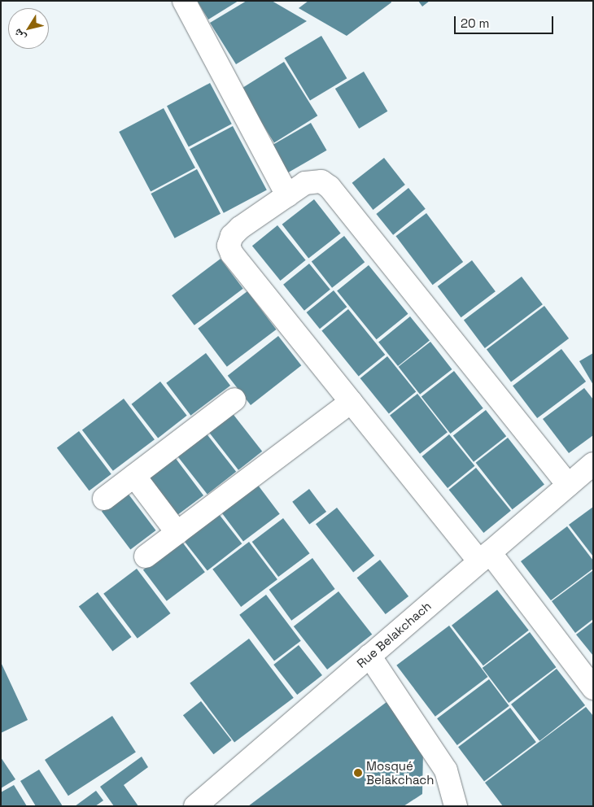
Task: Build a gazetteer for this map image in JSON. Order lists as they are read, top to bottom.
{
  "streets": {
    "street": ["Rue Belakchach"]
  },
  "places": ["Mosqué Belakchach"],
  "scale_bar": "20 m",
  "north": "bottom left"
}
